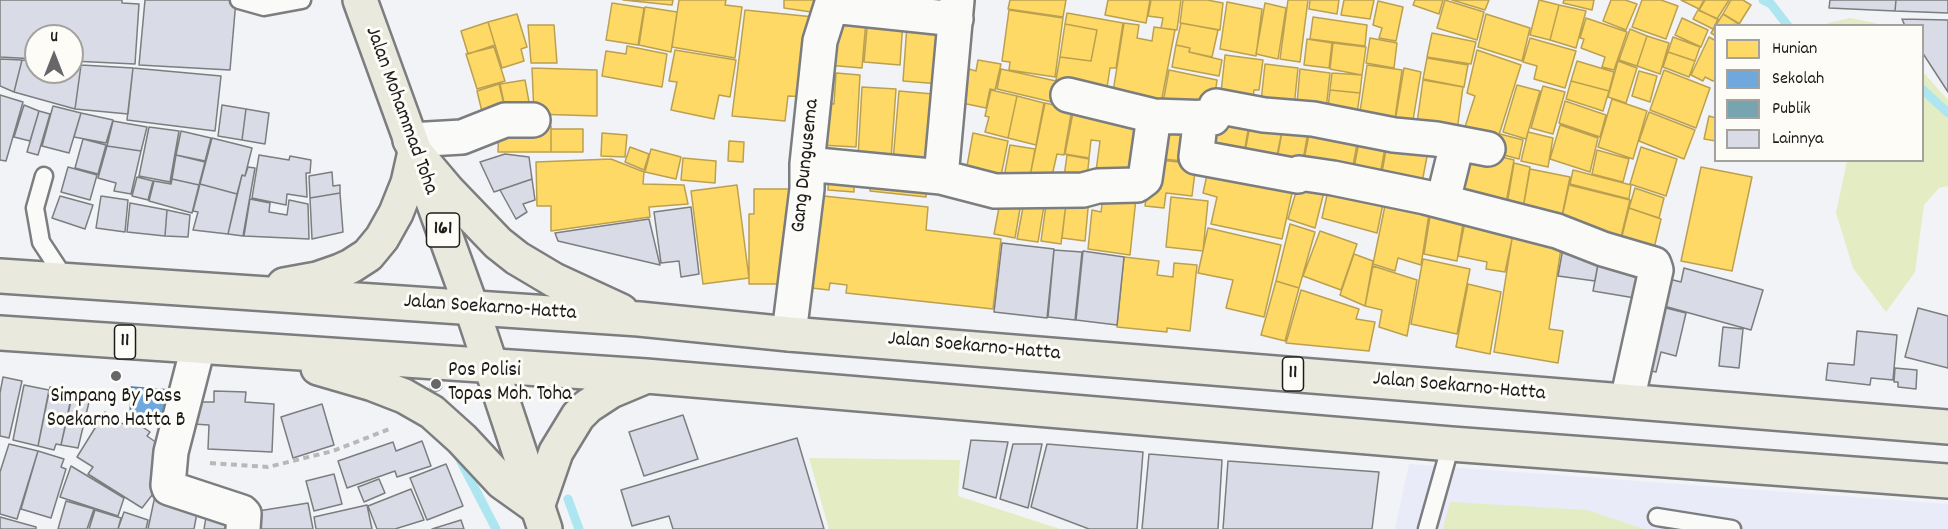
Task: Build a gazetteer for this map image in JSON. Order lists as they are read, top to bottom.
{
  "streets": {
    "main road": [
      "Jalan Mohammad Toha",
      "161",
      "Jalan Soekarno-Hatta",
      "11"
    ],
    "street": ["Gang Dungusema"]
  },
  "crossings": [
    ["Jalan Mohammad Toha", "Jalan Soekarno-Hatta"],
    ["Jalan Mohammad Toha", "11"],
    ["Gang Dungusema", "Jalan Soekarno-Hatta"]
  ],
  "places": ["Simpang By Pass Soekarno Hatta B", "Pos Polisi Topas Moh. Toha"],
  "legend": [
    "Hunian",
    "Sekolah",
    "Publik",
    "Lainnya"
  ],
  "north": "top"
}
